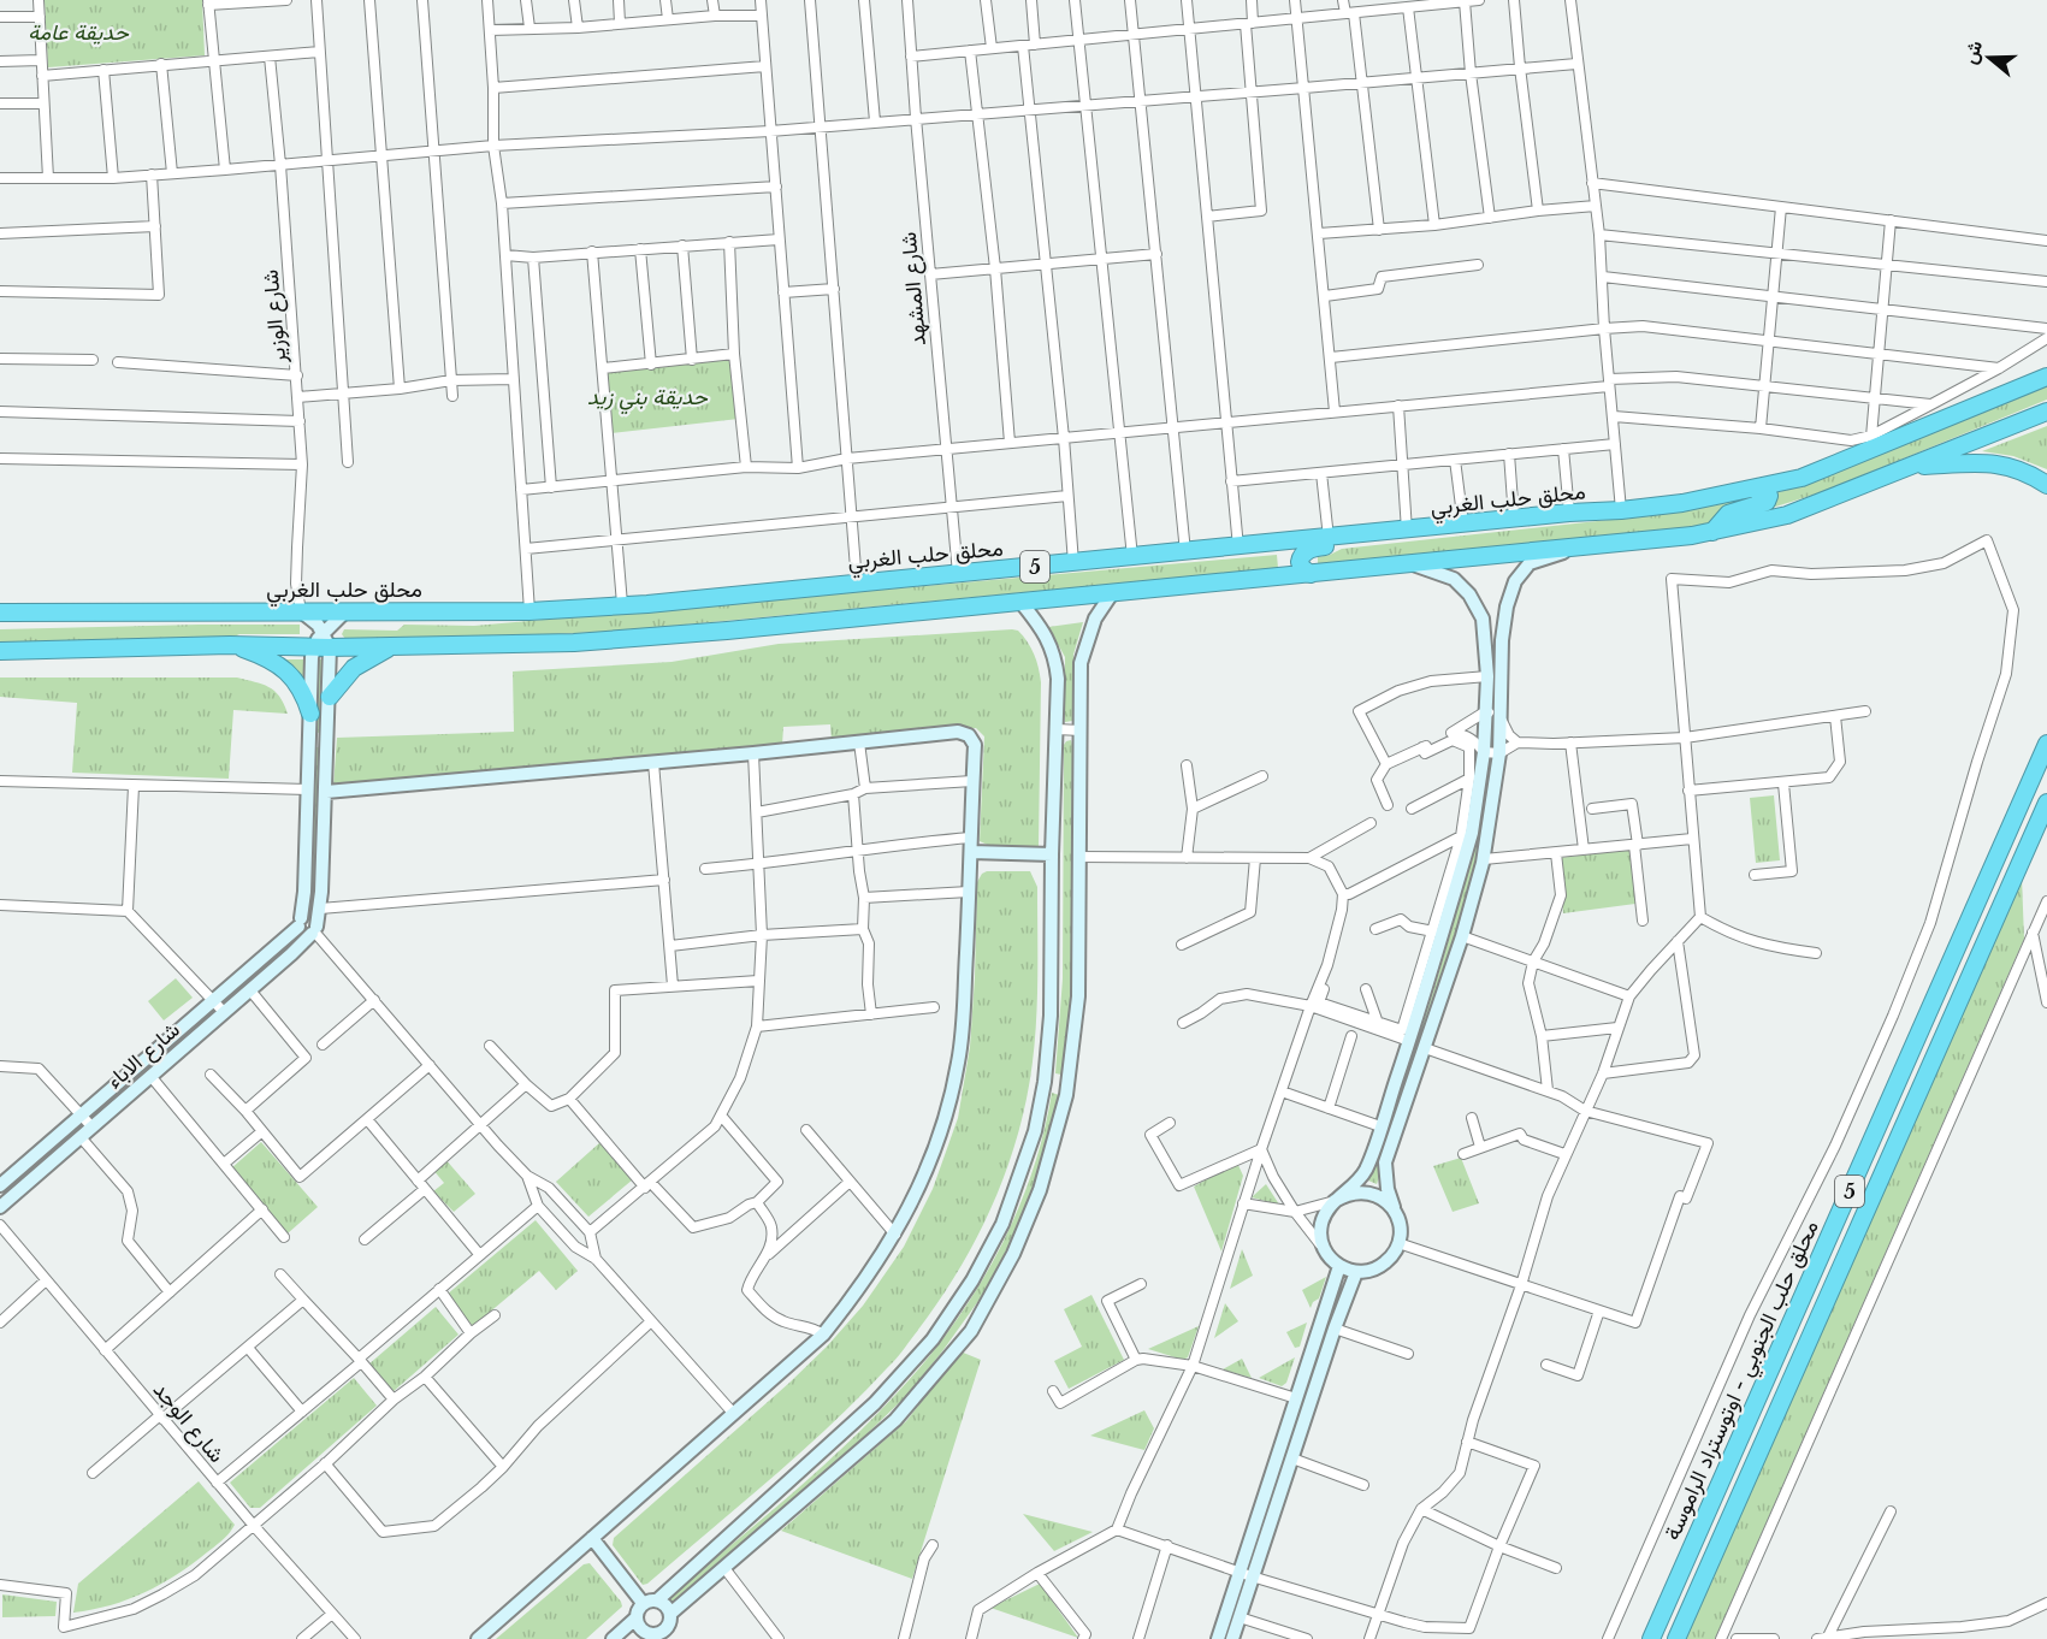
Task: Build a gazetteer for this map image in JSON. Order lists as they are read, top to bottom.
{
  "streets": {
    "highway": ["محلق حلب الغربي", "5", "محلق حلب الجنوبي - اوتوستراد الراموسة"],
    "main road": ["شارع الاباء"],
    "street": ["شارع المشهد", "شارع الوزير", "شارع الوجد"]
  },
  "crossings": [
    ["شارع المشهد", "محلق حلب الغربي"],
    ["شارع الوزير", "محلق حلب الغربي"]
  ],
  "parks": ["حديقة عامة", "حديقة بني زيد"],
  "north": "left"
}
